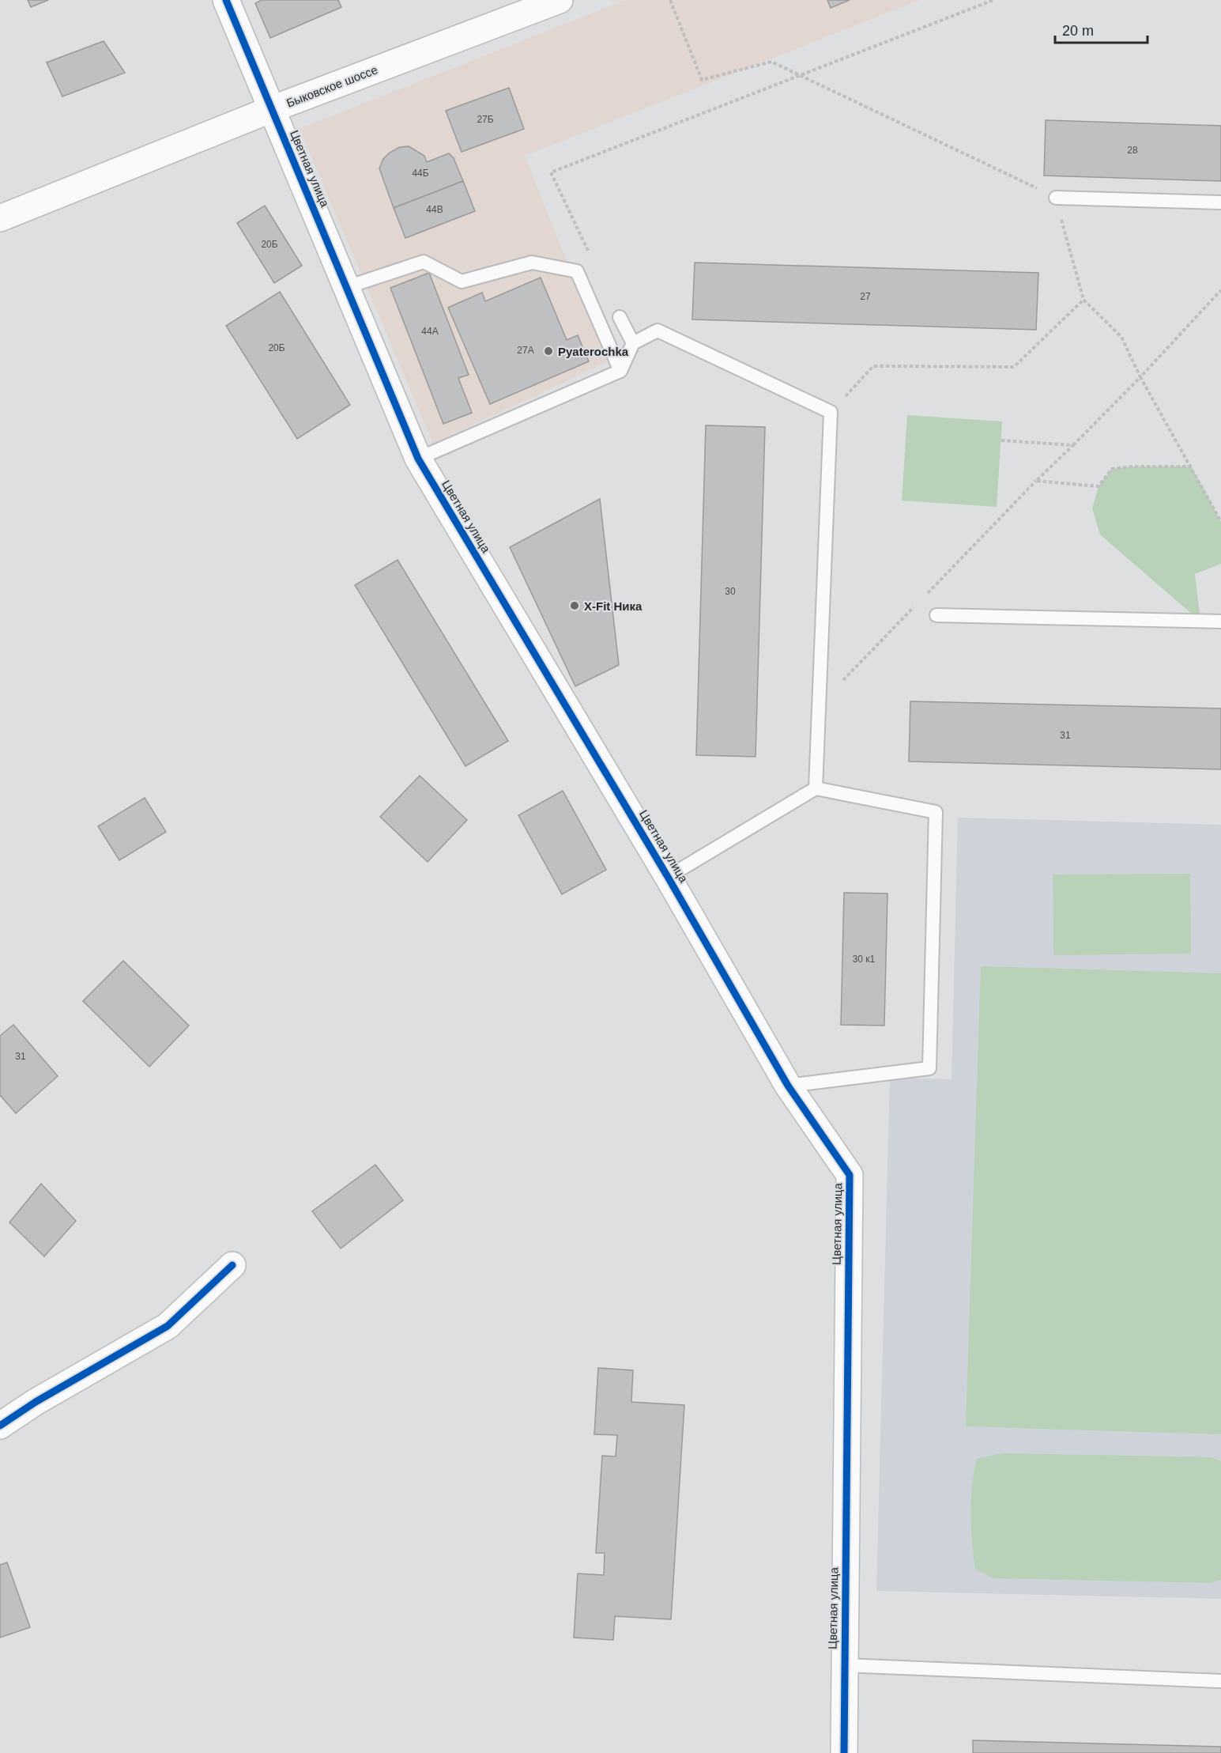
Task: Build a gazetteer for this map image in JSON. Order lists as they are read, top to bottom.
{
  "streets": {
    "street": ["Быковское шоссе", "Цветная улица"]
  },
  "crossings": [
    ["Быковское шоссе", "Цветная улица"]
  ],
  "places": ["Pyaterochka", "X-Fit Ника"],
  "house_numbers": [
    "27Б",
    "28",
    "44Б",
    "44В",
    "20Б",
    "27",
    "44А",
    "20Б",
    "27А",
    "30",
    "31",
    "30 к1",
    "31"
  ],
  "scale_bar": "20 m"
}
